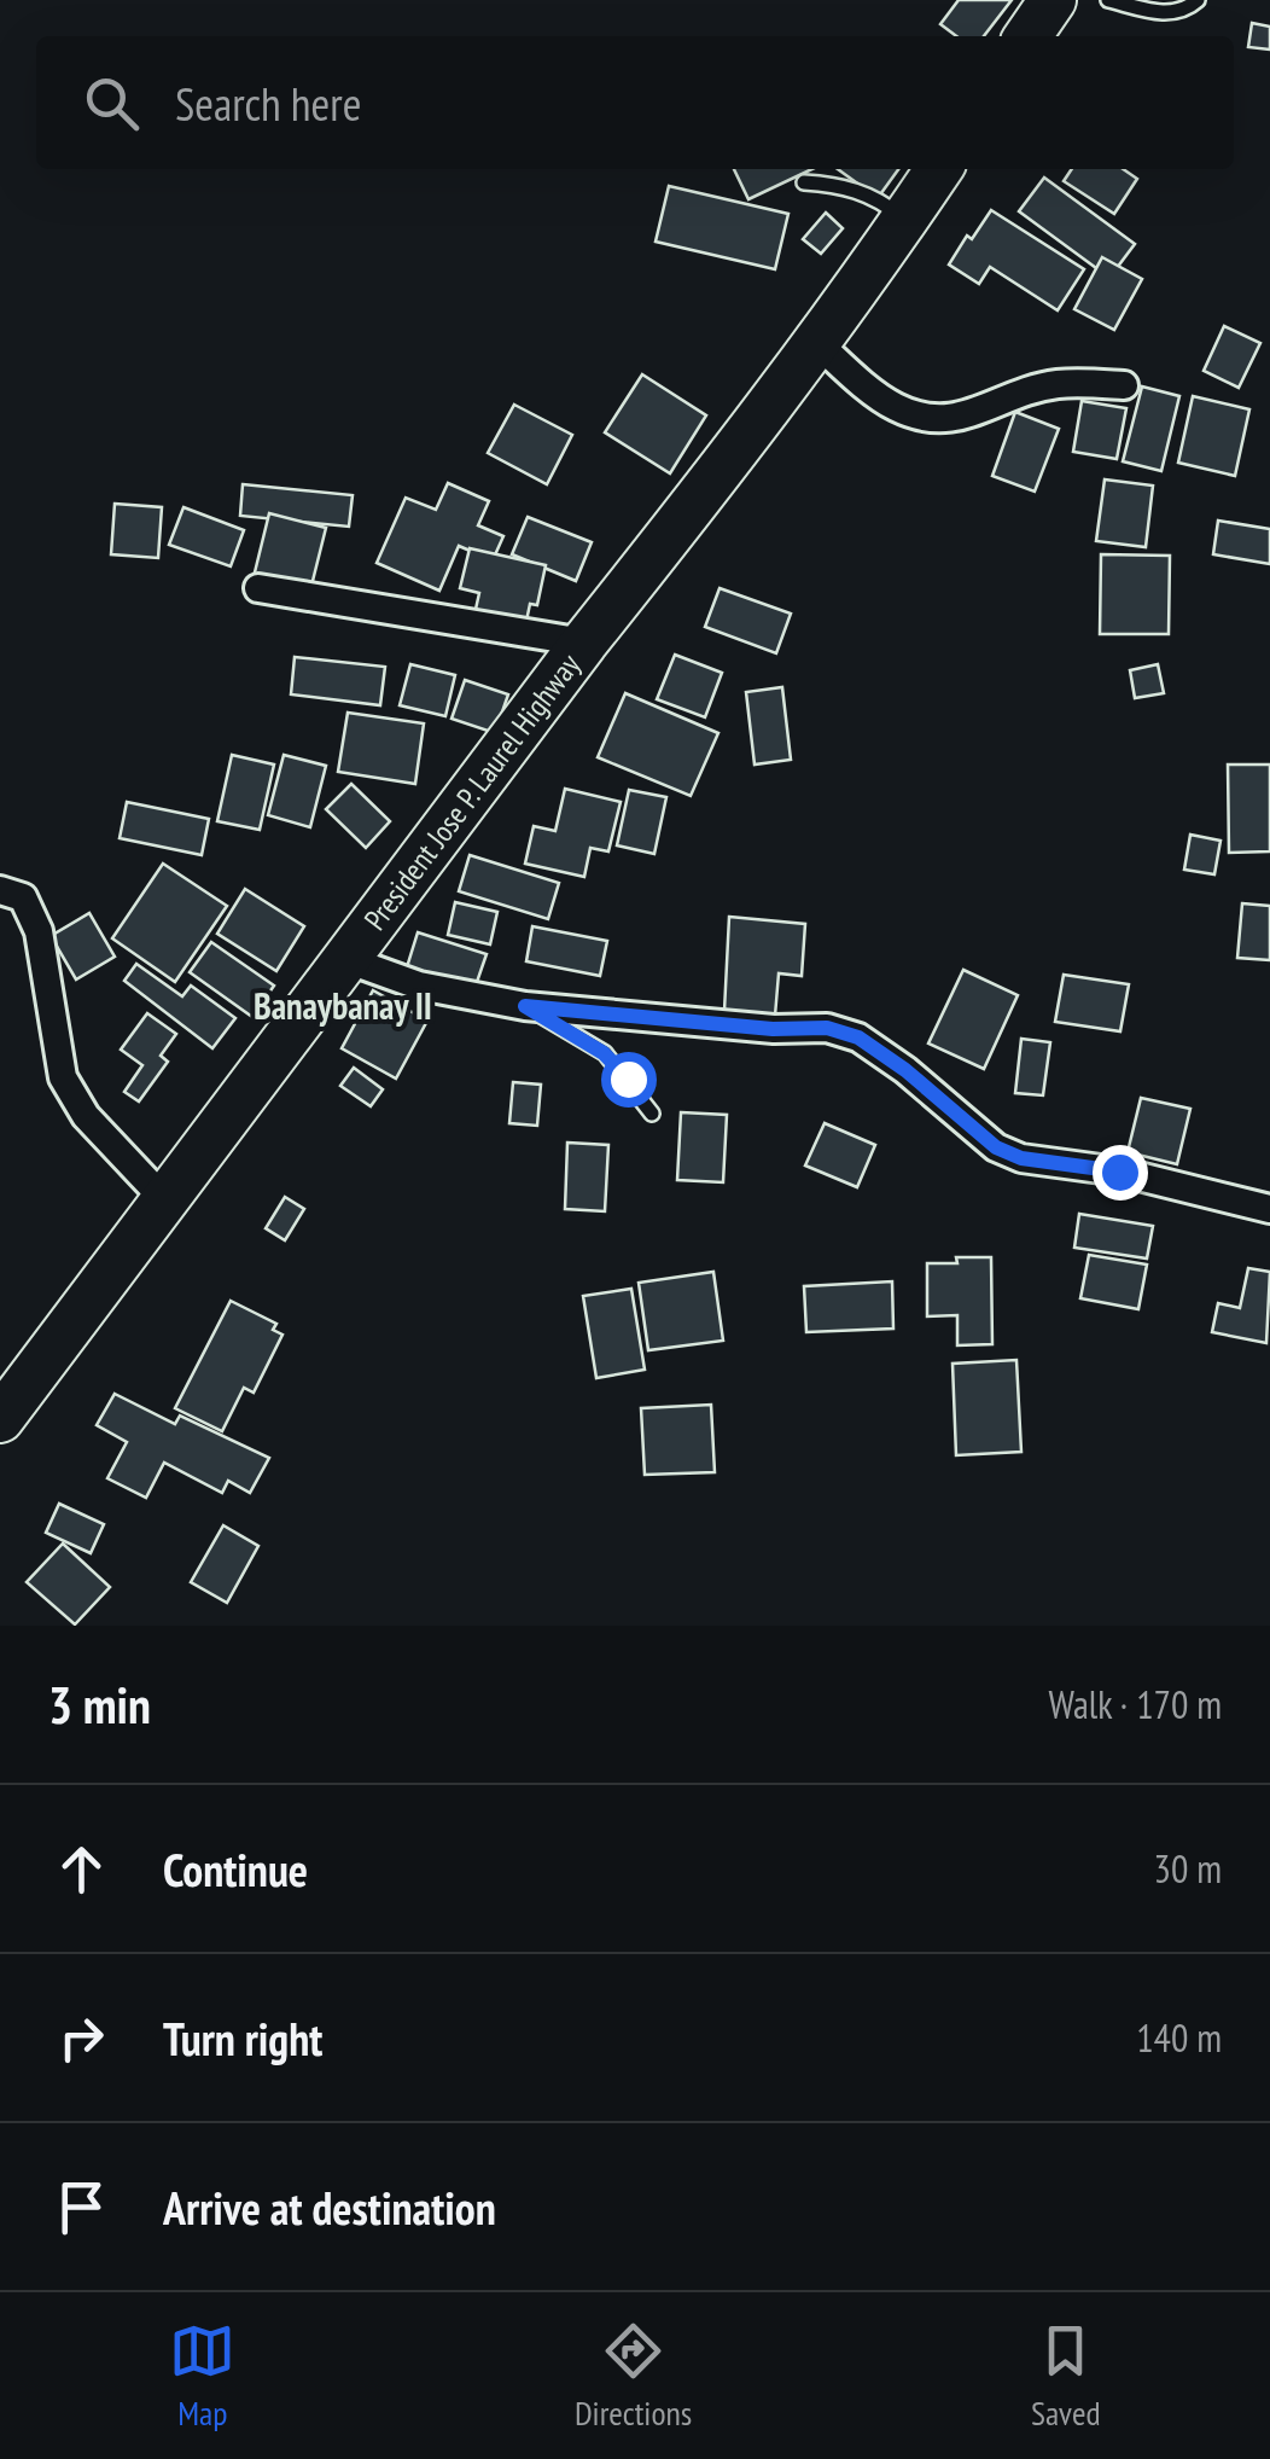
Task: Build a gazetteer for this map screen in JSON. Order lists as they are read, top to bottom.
{
  "streets": {
    "highway": ["President Jose P. Laurel Highway"]
  },
  "districts": ["Banaybanay II"],
  "page": {
    "search": "Search here",
    "heading": ["3 min", "Walk · 170 m"],
    "list": [
      ["Continue", "30 m"],
      ["Turn right", "140 m"],
      "Arrive at destination"
    ],
    "nav": ["Map", "Directions", "Saved"]
  }
}
